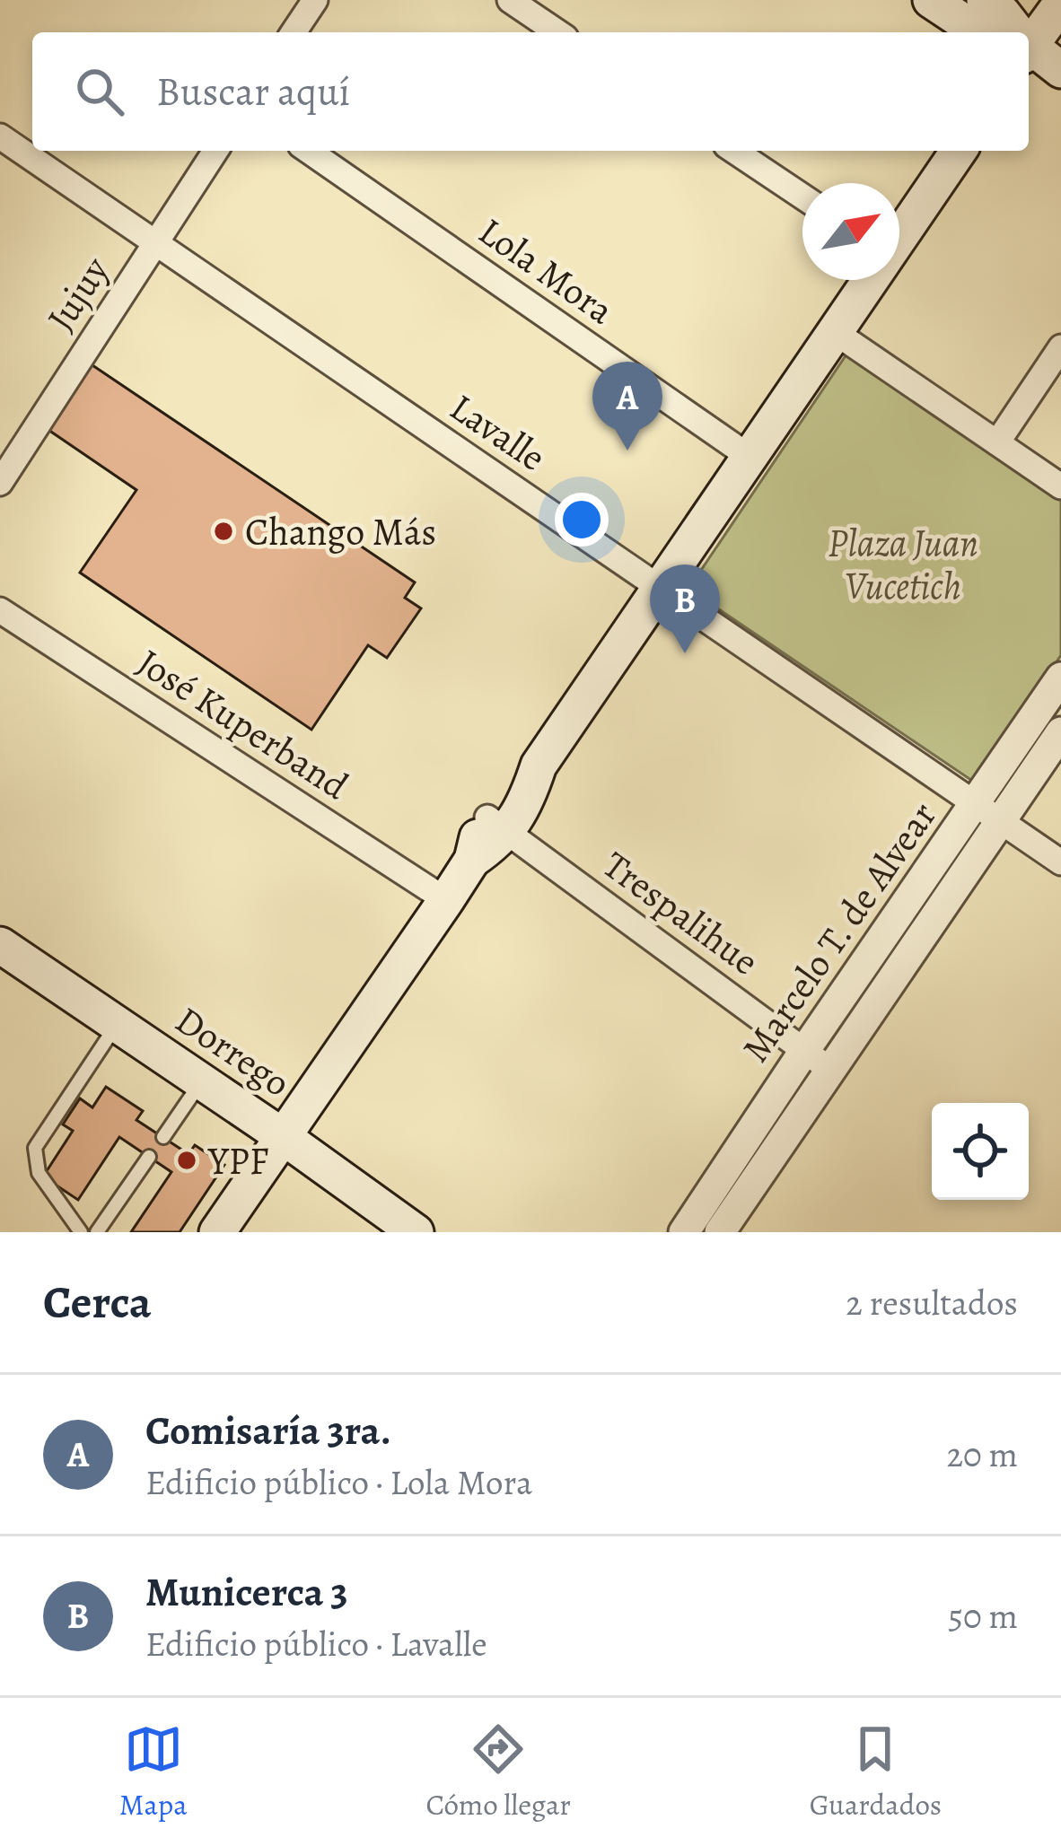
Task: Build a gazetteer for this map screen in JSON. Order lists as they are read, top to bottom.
{
  "streets": {
    "main road": ["Dorrego"],
    "street": [
      "Lola Mora",
      "Jujuy",
      "Lavalle",
      "José Kuperband",
      "Trespalihue",
      "Marcelo T. de Alvear"
    ]
  },
  "crossings": [
    ["Jujuy", "Lavalle"],
    ["Lavalle", "Marcelo T. de Alvear"],
    ["Trespalihue", "Marcelo T. de Alvear"]
  ],
  "parks": ["Plaza Juan Vucetich"],
  "places": ["Chango Más", "YPF"],
  "north": "top right",
  "page": {
    "search": "Buscar aquí",
    "pins": ["A", "B"],
    "heading": ["Cerca", "2 resultados"],
    "list": [
      {
        "mark": "A",
        "name": "Comisaría 3ra.",
        "note": "Edificio público · Lola Mora",
        "value": "20 m"
      },
      {
        "mark": "B",
        "name": "Municerca 3",
        "note": "Edificio público · Lavalle",
        "value": "50 m"
      }
    ],
    "nav": ["Mapa", "Cómo llegar", "Guardados"]
  }
}
